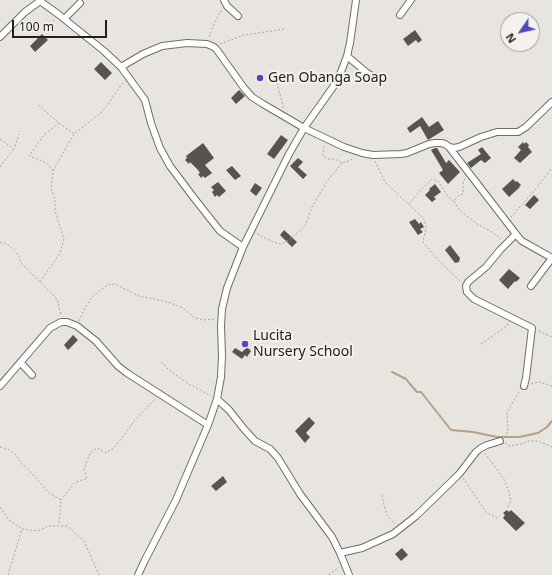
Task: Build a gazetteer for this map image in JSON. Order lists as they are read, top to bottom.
{
  "places": ["Gen Obanga Soap", "Lucita Nursery School"],
  "scale_bar": "100 m",
  "north": "bottom left"
}
